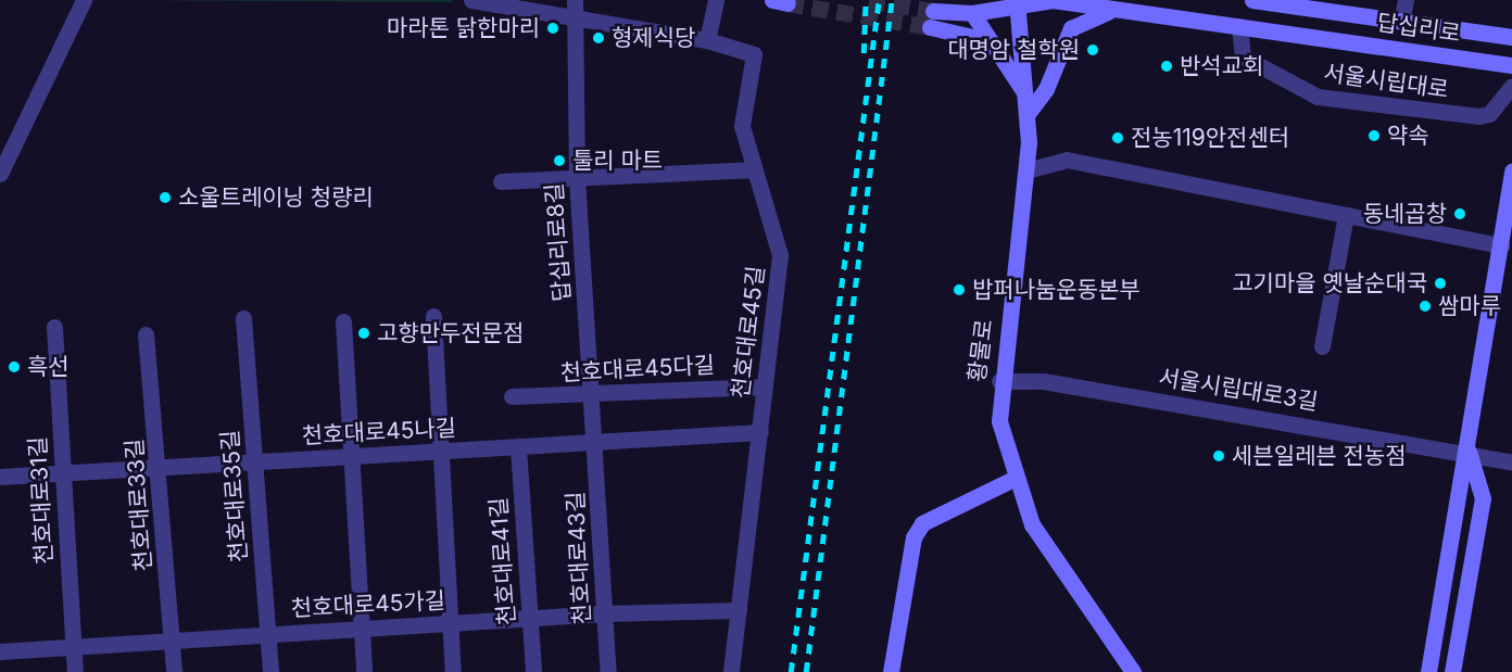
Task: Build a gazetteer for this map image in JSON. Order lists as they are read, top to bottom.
{
  "streets": {
    "main road": ["답십리로", "황물로"],
    "street": [
      "서울시립대로",
      "답십리로8길",
      "천호대로45길",
      "천호대로45다길",
      "서울시립대로3길",
      "천호대로45나길",
      "천호대로35길",
      "천호대로31길",
      "천호대로33길",
      "천호대로43길",
      "천호대로41길",
      "천호대로45가길"
    ]
  },
  "crossings": [
    ["답십리로", "서울시립대로"],
    ["답십리로", "황물로"],
    ["답십리로8길", "천호대로45다길"],
    ["답십리로8길", "천호대로45나길"],
    ["답십리로8길", "천호대로43길"],
    ["천호대로45길", "천호대로45다길"],
    ["천호대로45길", "천호대로45나길"],
    ["천호대로45길", "천호대로45가길"],
    ["황물로", "서울시립대로3길"],
    ["천호대로45나길", "천호대로35길"],
    ["천호대로45나길", "천호대로31길"],
    ["천호대로45나길", "천호대로33길"],
    ["천호대로45나길", "천호대로43길"],
    ["천호대로45나길", "천호대로41길"],
    ["천호대로35길", "천호대로45가길"],
    ["천호대로31길", "천호대로45가길"],
    ["천호대로33길", "천호대로45가길"],
    ["천호대로43길", "천호대로45가길"],
    ["천호대로41길", "천호대로45가길"]
  ],
  "places": [
    "마라톤 닭한마리",
    "형제식당",
    "대명암 철학원",
    "반석교회",
    "약속",
    "전농119안전센터",
    "툴리 마트",
    "소울트레이닝 청량리",
    "동네곱창",
    "고기마을 옛날순대국",
    "밥퍼나눔운동본부",
    "쌈마루",
    "고향만두전문점",
    "흑선",
    "세븐일레븐 전농점"
  ]
}
